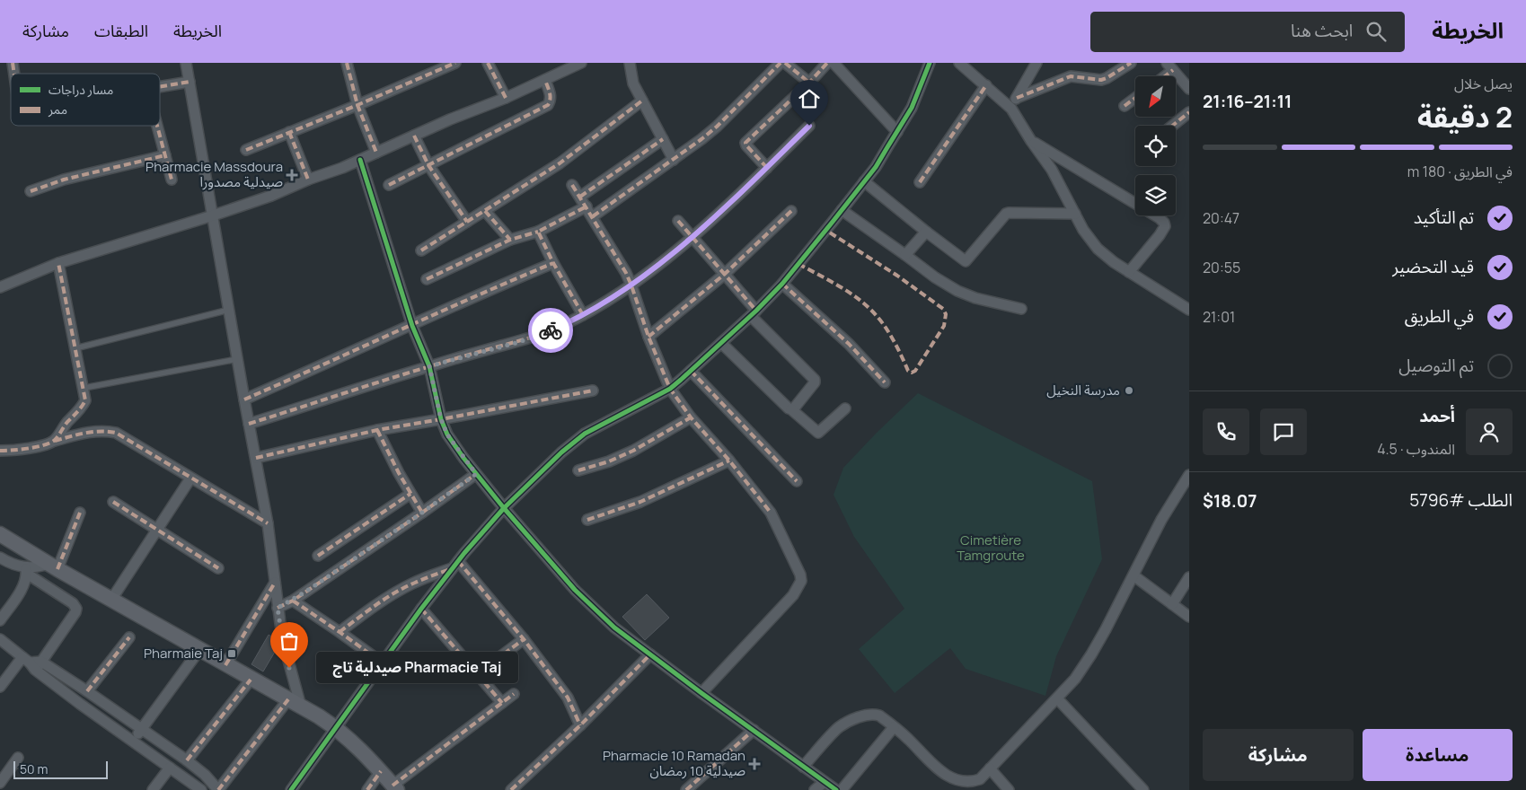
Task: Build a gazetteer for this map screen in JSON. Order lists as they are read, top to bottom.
{
  "parks": ["Cimetière Tamgroute"],
  "places": {
    "health": ["Pharmacie Massdoura صيدلية مصدورا", "Pharmacie 10 Ramadan صيدلية 10 رمضان"],
    "other": ["مدرسة النخيل", "Pharmacie Taj صيدلية تاج"],
    "transit": ["Pharmaie Taj"]
  },
  "legend": ["مسار دراجات", "ممر"],
  "scale_bar": "50 m",
  "north": "bottom left",
  "page": {
    "header": "الخريطة",
    "search": "ابحث هنا",
    "nav": ["الخريطة", "الطبقات", "مشاركة"],
    "heading": ["2 دقيقة", "يصل خلال", "21:11–21:16"],
    "panel": [
      "أحمد",
      "المندوب · 4.5",
      "الطلب #5796",
      "$18.07"
    ],
    "bar": "في الطريق · 180 m",
    "list": [
      ["تم التأكيد", "20:47"],
      ["قيد التحضير", "20:55"],
      ["في الطريق", "21:01"],
      "تم التوصيل"
    ],
    "bubble": "Pharmacie Taj صيدلية تاج",
    "buttons": ["مساعدة", "مشاركة"],
    "scale": "50 m"
  }
}
